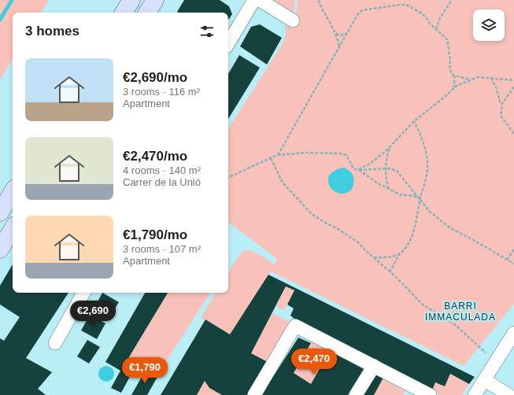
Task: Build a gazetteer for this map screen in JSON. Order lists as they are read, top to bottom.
{
  "districts": ["BARRI IMMACULADA"],
  "page": {
    "heading": "3 homes",
    "list": [
      {
        "name": "€2,690/mo",
        "note": "3 rooms · 116 m² · Apartment"
      },
      {
        "name": "€2,470/mo",
        "note": "4 rooms · 140 m² · Carrer de la Unió"
      },
      {
        "name": "€1,790/mo",
        "note": "3 rooms · 107 m² · Apartment"
      }
    ],
    "price": ["€2,690", "€2,470", "€1,790"]
  }
}
